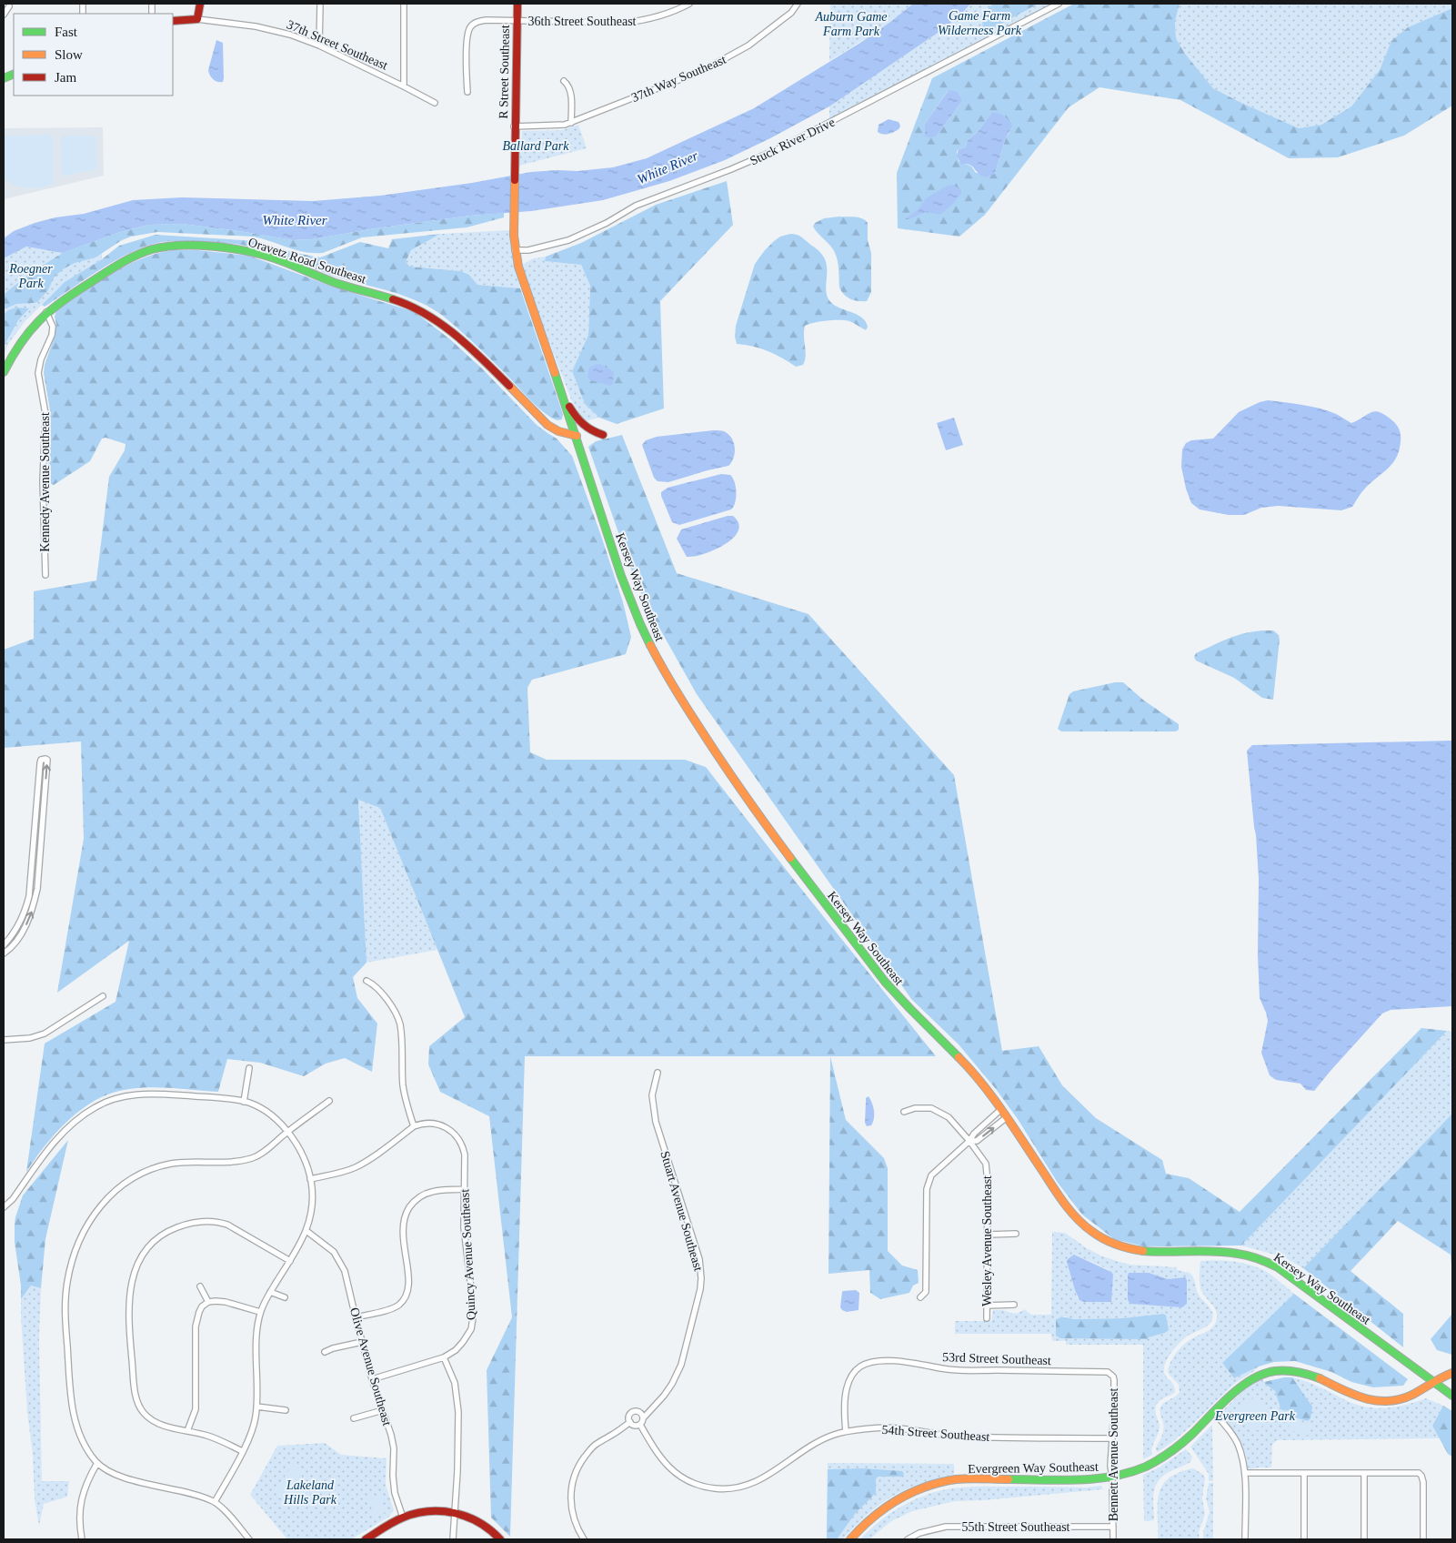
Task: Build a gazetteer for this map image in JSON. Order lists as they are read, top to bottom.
{
  "streets": {
    "street": [
      "36th Street Southeast",
      "37th Street Southeast",
      "R Street Southeast",
      "37th Way Southeast",
      "Stuck River Drive",
      "Oravetz Road Southeast",
      "Kennedy Avenue Southeast",
      "Kersey Way Southeast",
      "Stuart Avenue Southeast",
      "Wesley Avenue Southeast",
      "Quincy Avenue Southeast",
      "53rd Street Southeast",
      "Olive Avenue Southeast",
      "54th Street Southeast",
      "Bennett Avenue Southeast",
      "Evergreen Way Southeast",
      "55th Street Southeast"
    ]
  },
  "crossings": [
    ["36th Street Southeast", "R Street Southeast"],
    ["R Street Southeast", "Stuck River Drive"],
    ["R Street Southeast", "Kersey Way Southeast"],
    ["Stuck River Drive", "Kersey Way Southeast"],
    ["Oravetz Road Southeast", "Kennedy Avenue Southeast"],
    ["Oravetz Road Southeast", "Kersey Way Southeast"],
    ["Kersey Way Southeast", "Evergreen Way Southeast"],
    ["Stuart Avenue Southeast", "54th Street Southeast"],
    ["53rd Street Southeast", "54th Street Southeast"],
    ["53rd Street Southeast", "Bennett Avenue Southeast"],
    ["54th Street Southeast", "Bennett Avenue Southeast"],
    ["Bennett Avenue Southeast", "Evergreen Way Southeast"],
    ["Bennett Avenue Southeast", "55th Street Southeast"]
  ],
  "water": ["White River"],
  "parks": [
    "Game Farm Wilderness Park",
    "Auburn Game Farm Park",
    "Ballard Park",
    "Roegner Park",
    "Evergreen Park",
    "Lakeland Hills Park"
  ],
  "legend": ["Fast", "Slow", "Jam"]
}
